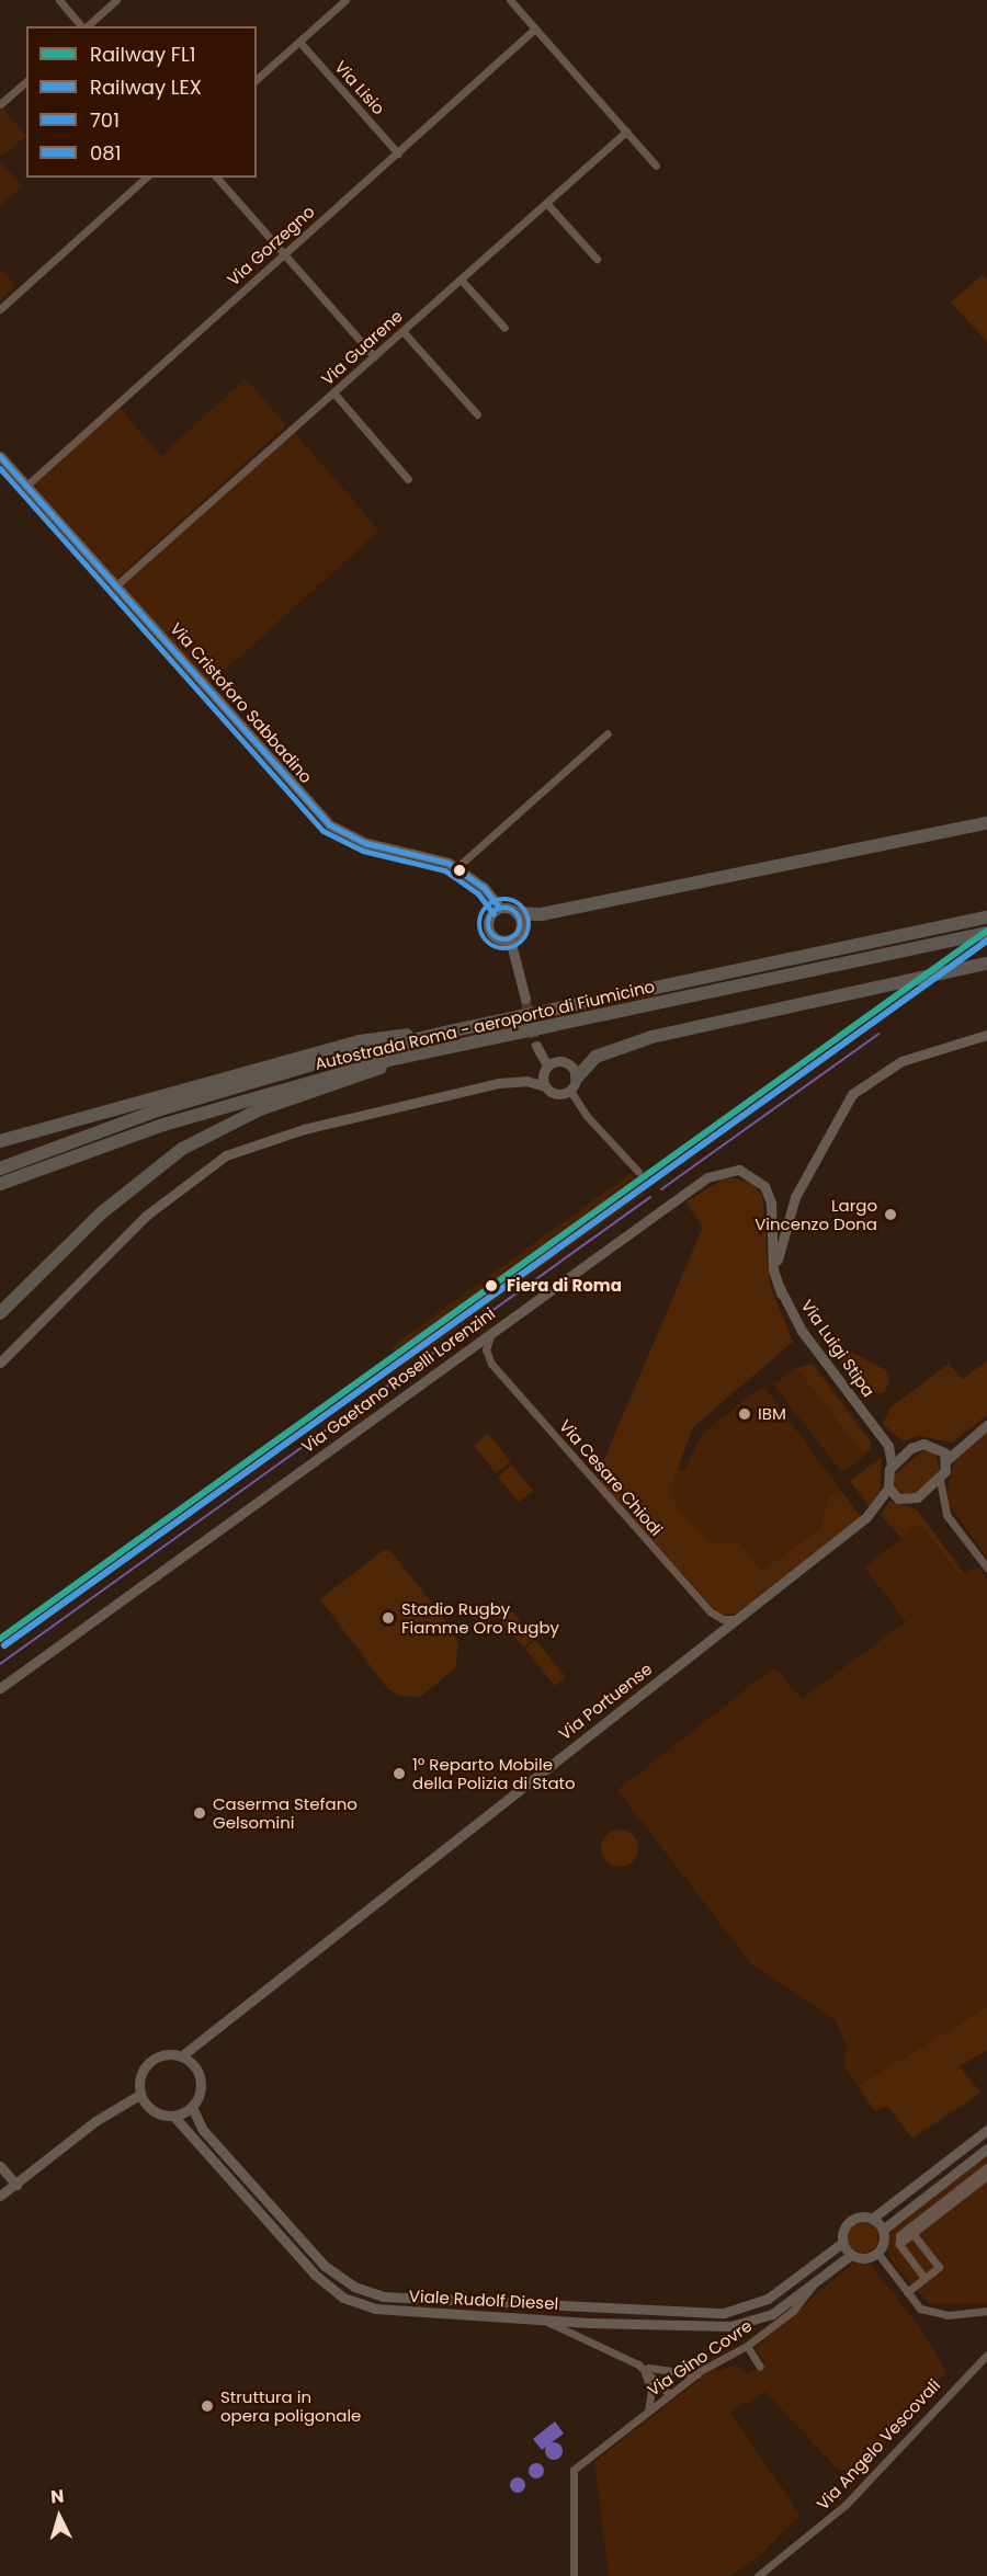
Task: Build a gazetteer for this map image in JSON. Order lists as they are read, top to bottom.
{
  "streets": {
    "highway": ["Autostrada Roma - aeroporto di Fiumicino"],
    "street": [
      "Via Lisio",
      "Via Gorzegno",
      "Via Guarene",
      "Via Cristoforo Sabbadino",
      "Via Luigi Stipa",
      "Via Gaetano Roselli Lorenzini",
      "Via Cesare Chiodi",
      "Via Portuense",
      "Viale Rudolf Diesel",
      "Via Gino Covre",
      "Via Angelo Vescovali"
    ]
  },
  "crossings": [
    ["Via Lisio", "Via Gorzegno"],
    ["Via Gorzegno", "Via Cristoforo Sabbadino"],
    ["Via Guarene", "Via Cristoforo Sabbadino"],
    ["Via Luigi Stipa", "Via Gaetano Roselli Lorenzini"],
    ["Via Luigi Stipa", "Via Portuense"],
    ["Via Gaetano Roselli Lorenzini", "Via Cesare Chiodi"],
    ["Via Cesare Chiodi", "Via Portuense"],
    ["Via Portuense", "Viale Rudolf Diesel"],
    ["Viale Rudolf Diesel", "Via Gino Covre"]
  ],
  "places": [
    "Largo Vincenzo Dona",
    "Fiera di Roma",
    "IBM",
    "Stadio Rugby Fiamme Oro Rugby",
    "1º Reparto Mobile della Polizia di Stato",
    "Caserma Stefano Gelsomini",
    "Struttura in opera poligonale"
  ],
  "lines": [
    "transit line 701",
    "transit line 081",
    "rail line FL1",
    "rail line LEX"
  ],
  "legend": [
    "Railway FL1",
    "Railway LEX",
    "701",
    "081"
  ],
  "north": "top"
}
